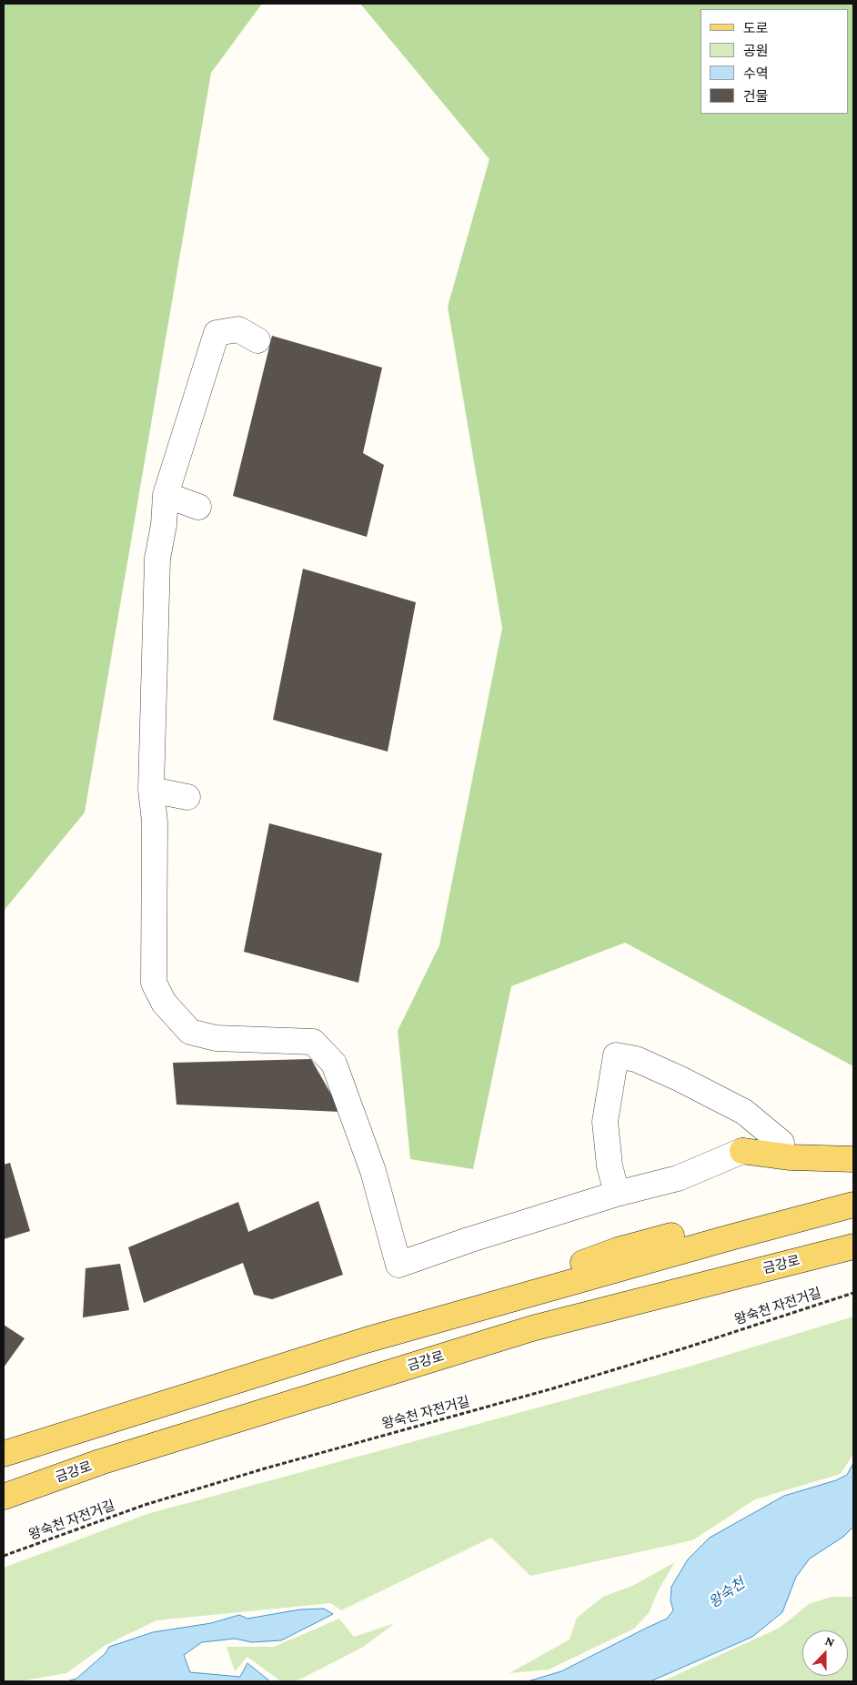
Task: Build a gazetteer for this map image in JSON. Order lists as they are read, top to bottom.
{
  "streets": {
    "main road": ["금강로"],
    "path": ["왕숙천 자전거길"]
  },
  "water": ["왕숙천"],
  "legend": [
    "도로",
    "공원",
    "수역",
    "건물"
  ],
  "north": "top"
}
